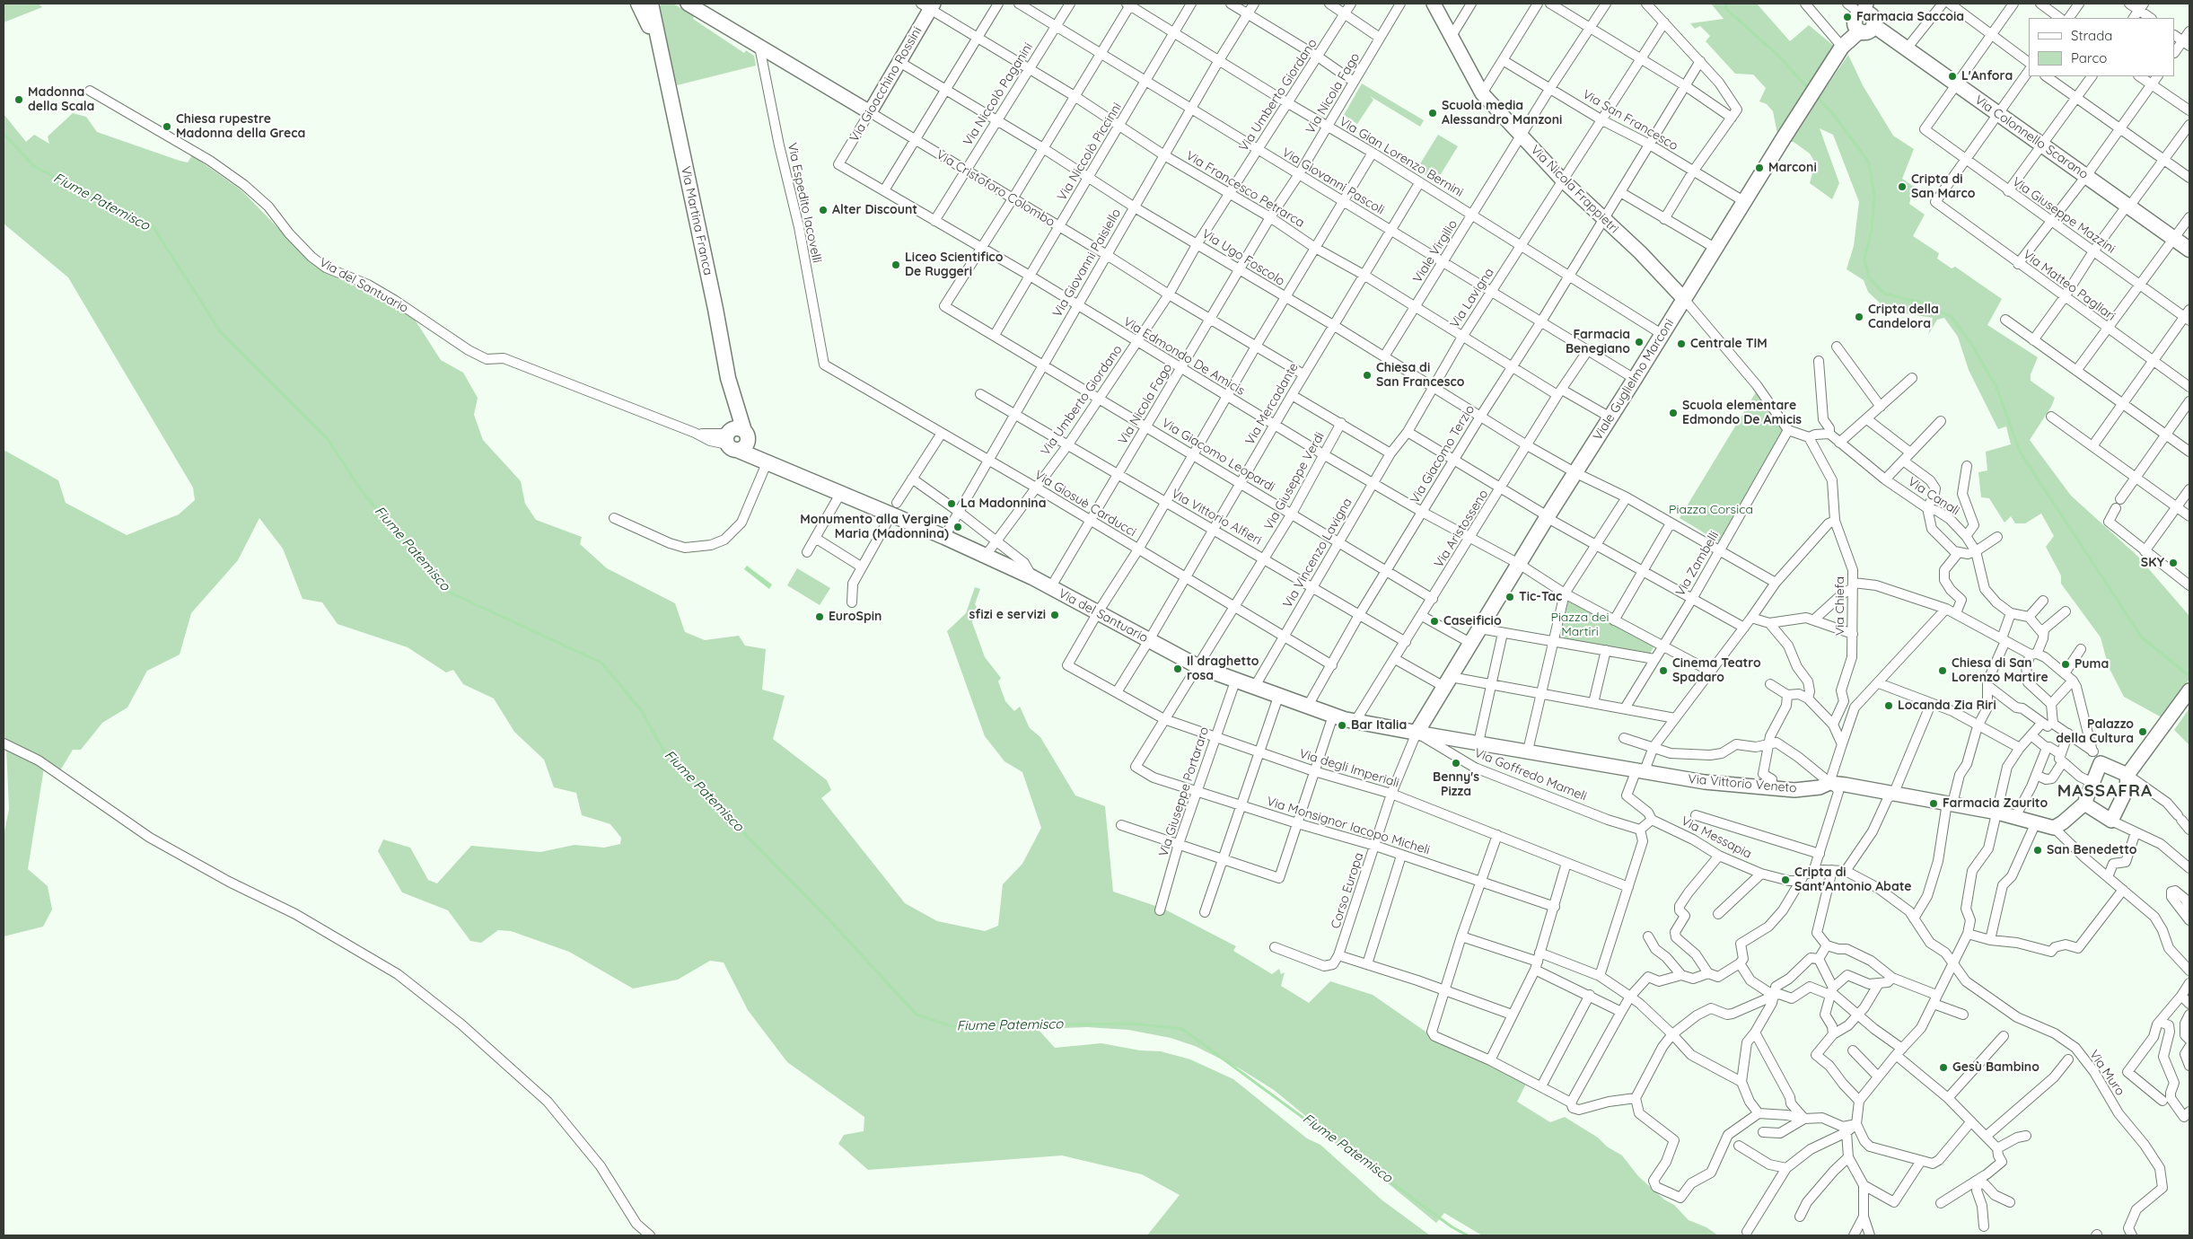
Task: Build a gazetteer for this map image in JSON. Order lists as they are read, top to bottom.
{
  "streets": {
    "main road": [
      "Via Colonnello Scarano",
      "Via Martina Franca",
      "Via del Santuario",
      "Viale Guglielmo Marconi"
    ],
    "street": [
      "Via Gioacchino Rossini",
      "Via Nicola Fago",
      "Via Niccolò Paganini",
      "Via Umberto Giordano",
      "Via San Francesco",
      "Via Niccolò Piccinni",
      "Via Gian Lorenzo Bernini",
      "Via Giovanni Pascoli",
      "Via Cristoforo Colombo",
      "Via Francesco Petrarca",
      "Via Nicola Frappietri",
      "Via Espedito Iacovelli",
      "Via Giuseppe Mazzini",
      "Viale Virgilio",
      "Via Ugo Foscolo",
      "Via Giovanni Paisiello",
      "Via Matteo Pagliari",
      "Via Lavigna",
      "Via Edmondo De Amicis",
      "Via Mercadante",
      "Via Giacomo Terzio",
      "Via Giacomo Leopardi",
      "Via Giuseppe Verdi",
      "Via Canali",
      "Via Giosuè Carducci",
      "Via Vittorio Alfieri",
      "Via Aristosseno",
      "Via Vincenzo Lavigna",
      "Via Zambelli",
      "Via Chiefa",
      "Via degli Imperiali",
      "Via Goffredo Mameli",
      "Via Vittorio Veneto",
      "Via Giuseppe Portararo",
      "Via Monsignor Iacopo Micheli",
      "Via Messapia",
      "Corso Europa",
      "Via Muro"
    ]
  },
  "crossings": [
    ["Via Gioacchino Rossini", "Via Cristoforo Colombo"],
    ["Via Gioacchino Rossini", "Via Francesco Petrarca"],
    ["Via Gioacchino Rossini", "Via Ugo Foscolo"],
    ["Via Gioacchino Rossini", "Via Edmondo De Amicis"],
    ["Via Nicola Fago", "Via Gian Lorenzo Bernini"],
    ["Via Nicola Fago", "Via Giovanni Pascoli"],
    ["Via Nicola Fago", "Via Cristoforo Colombo"],
    ["Via Nicola Fago", "Via Francesco Petrarca"],
    ["Via Nicola Fago", "Via Ugo Foscolo"],
    ["Via Nicola Fago", "Via del Santuario"],
    ["Via Nicola Fago", "Via Edmondo De Amicis"],
    ["Via Nicola Fago", "Via Giacomo Leopardi"],
    ["Via Nicola Fago", "Via Giosuè Carducci"],
    ["Via Nicola Fago", "Via Vittorio Alfieri"],
    ["Via Niccolò Paganini", "Via Giovanni Pascoli"],
    ["Via Niccolò Paganini", "Via Cristoforo Colombo"],
    ["Via Niccolò Paganini", "Via Francesco Petrarca"],
    ["Via Niccolò Paganini", "Via Ugo Foscolo"],
    ["Via Niccolò Paganini", "Via Edmondo De Amicis"],
    ["Via Umberto Giordano", "Via Gian Lorenzo Bernini"],
    ["Via Umberto Giordano", "Via Giovanni Pascoli"],
    ["Via Umberto Giordano", "Via Cristoforo Colombo"],
    ["Via Umberto Giordano", "Via Francesco Petrarca"],
    ["Via Umberto Giordano", "Via Ugo Foscolo"],
    ["Via Umberto Giordano", "Via del Santuario"],
    ["Via Umberto Giordano", "Via Edmondo De Amicis"],
    ["Via Umberto Giordano", "Via Giacomo Leopardi"],
    ["Via Umberto Giordano", "Via Giosuè Carducci"],
    ["Via Umberto Giordano", "Via Vittorio Alfieri"],
    ["Via San Francesco", "Viale Virgilio"],
    ["Via San Francesco", "Via Lavigna"],
    ["Via San Francesco", "Viale Guglielmo Marconi"],
    ["Via San Francesco", "Via Giacomo Terzio"],
    ["Via Colonnello Scarano", "Via Giuseppe Mazzini"],
    ["Via Colonnello Scarano", "Viale Guglielmo Marconi"],
    ["Via Niccolò Piccinni", "Via Gian Lorenzo Bernini"],
    ["Via Niccolò Piccinni", "Via Giovanni Pascoli"],
    ["Via Niccolò Piccinni", "Via Cristoforo Colombo"],
    ["Via Niccolò Piccinni", "Via Francesco Petrarca"],
    ["Via Niccolò Piccinni", "Via Ugo Foscolo"],
    ["Via Niccolò Piccinni", "Via Edmondo De Amicis"],
    ["Via Niccolò Piccinni", "Via Giacomo Leopardi"],
    ["Via Gian Lorenzo Bernini", "Viale Virgilio"],
    ["Via Gian Lorenzo Bernini", "Via Giovanni Paisiello"],
    ["Via Gian Lorenzo Bernini", "Via Lavigna"],
    ["Via Gian Lorenzo Bernini", "Viale Guglielmo Marconi"],
    ["Via Gian Lorenzo Bernini", "Via Mercadante"],
    ["Via Gian Lorenzo Bernini", "Via Giacomo Terzio"],
    ["Via Giovanni Pascoli", "Viale Virgilio"],
    ["Via Giovanni Pascoli", "Via Giovanni Paisiello"],
    ["Via Giovanni Pascoli", "Via Lavigna"],
    ["Via Giovanni Pascoli", "Viale Guglielmo Marconi"],
    ["Via Giovanni Pascoli", "Via Mercadante"],
    ["Via Giovanni Pascoli", "Via Giacomo Terzio"],
    ["Via Giovanni Pascoli", "Via Aristosseno"],
    ["Via Cristoforo Colombo", "Via Espedito Iacovelli"],
    ["Via Cristoforo Colombo", "Via Giovanni Paisiello"],
    ["Via Cristoforo Colombo", "Via Mercadante"],
    ["Via Francesco Petrarca", "Viale Virgilio"],
    ["Via Francesco Petrarca", "Via Giovanni Paisiello"],
    ["Via Francesco Petrarca", "Via Lavigna"],
    ["Via Francesco Petrarca", "Viale Guglielmo Marconi"],
    ["Via Francesco Petrarca", "Via Mercadante"],
    ["Via Francesco Petrarca", "Via Giacomo Terzio"],
    ["Via Francesco Petrarca", "Via Aristosseno"],
    ["Via Nicola Frappietri", "Viale Virgilio"],
    ["Via Nicola Frappietri", "Via Lavigna"],
    ["Via Nicola Frappietri", "Viale Guglielmo Marconi"],
    ["Via Nicola Frappietri", "Via Giacomo Terzio"],
    ["Via Espedito Iacovelli", "Via Giosuè Carducci"],
    ["Via Giuseppe Mazzini", "Via Matteo Pagliari"],
    ["Via Martina Franca", "Via del Santuario"],
    ["Viale Virgilio", "Via Ugo Foscolo"],
    ["Via Ugo Foscolo", "Via Giovanni Paisiello"],
    ["Via Ugo Foscolo", "Via Lavigna"],
    ["Via Ugo Foscolo", "Viale Guglielmo Marconi"],
    ["Via Ugo Foscolo", "Via Mercadante"],
    ["Via Ugo Foscolo", "Via Giacomo Terzio"],
    ["Via Ugo Foscolo", "Via Aristosseno"],
    ["Via Ugo Foscolo", "Via Zambelli"],
    ["Via Giovanni Paisiello", "Via del Santuario"],
    ["Via Giovanni Paisiello", "Via Edmondo De Amicis"],
    ["Via Giovanni Paisiello", "Via Giacomo Leopardi"],
    ["Via Giovanni Paisiello", "Via Giosuè Carducci"],
    ["Via Giovanni Paisiello", "Via Vittorio Alfieri"],
    ["Via del Santuario", "Viale Guglielmo Marconi"],
    ["Via del Santuario", "Via Mercadante"],
    ["Via del Santuario", "Via Giacomo Terzio"],
    ["Via del Santuario", "Via Giuseppe Verdi"],
    ["Via del Santuario", "Via Aristosseno"],
    ["Via del Santuario", "Via Vincenzo Lavigna"],
    ["Via del Santuario", "Via degli Imperiali"],
    ["Via del Santuario", "Via Goffredo Mameli"],
    ["Via del Santuario", "Via Vittorio Veneto"],
    ["Via del Santuario", "Via Giuseppe Portararo"],
    ["Via del Santuario", "Corso Europa"],
    ["Via Lavigna", "Via Vincenzo Lavigna"],
    ["Via Edmondo De Amicis", "Viale Guglielmo Marconi"],
    ["Via Edmondo De Amicis", "Via Mercadante"],
    ["Via Edmondo De Amicis", "Via Giacomo Terzio"],
    ["Via Edmondo De Amicis", "Via Giacomo Leopardi"],
    ["Via Edmondo De Amicis", "Via Giuseppe Verdi"],
    ["Via Edmondo De Amicis", "Via Aristosseno"],
    ["Via Edmondo De Amicis", "Via Vincenzo Lavigna"],
    ["Via Edmondo De Amicis", "Via Zambelli"],
    ["Viale Guglielmo Marconi", "Via Goffredo Mameli"],
    ["Viale Guglielmo Marconi", "Via Vittorio Veneto"],
    ["Viale Guglielmo Marconi", "Corso Europa"],
    ["Via Mercadante", "Via Giacomo Leopardi"],
    ["Via Mercadante", "Via Giosuè Carducci"],
    ["Via Mercadante", "Via Vittorio Alfieri"],
    ["Via Mercadante", "Via degli Imperiali"],
    ["Via Giacomo Terzio", "Via Giacomo Leopardi"],
    ["Via Giacomo Terzio", "Via Giosuè Carducci"],
    ["Via Giacomo Terzio", "Via Vittorio Alfieri"],
    ["Via Giacomo Leopardi", "Via Giuseppe Verdi"],
    ["Via Giacomo Leopardi", "Via Aristosseno"],
    ["Via Giacomo Leopardi", "Via Vincenzo Lavigna"],
    ["Via Giuseppe Verdi", "Via Giosuè Carducci"],
    ["Via Giuseppe Verdi", "Via Vittorio Alfieri"],
    ["Via Giuseppe Verdi", "Via degli Imperiali"],
    ["Via Giuseppe Verdi", "Via Monsignor Iacopo Micheli"],
    ["Via Giosuè Carducci", "Via Vincenzo Lavigna"],
    ["Via Vittorio Alfieri", "Via Aristosseno"],
    ["Via Vittorio Alfieri", "Via Vincenzo Lavigna"],
    ["Via degli Imperiali", "Via Giuseppe Portararo"],
    ["Via degli Imperiali", "Corso Europa"],
    ["Via Goffredo Mameli", "Via Vittorio Veneto"],
    ["Via Goffredo Mameli", "Corso Europa"],
    ["Via Vittorio Veneto", "Via Messapia"],
    ["Via Vittorio Veneto", "Corso Europa"],
    ["Via Giuseppe Portararo", "Via Monsignor Iacopo Micheli"],
    ["Via Monsignor Iacopo Micheli", "Corso Europa"]
  ],
  "districts": ["MASSAFRA"],
  "water": ["Fiume Patemisco"],
  "parks": ["Piazza Corsica", "Piazza dei Martiri"],
  "places": [
    "Farmacia Saccoia",
    "L'Anfora",
    "Madonna della Scala",
    "Scuola media Alessandro Manzoni",
    "Chiesa rupestre Madonna della Greca",
    "Marconi",
    "Cripta di San Marco",
    "Alter Discount",
    "Liceo Scientifico De Ruggeri",
    "Cripta della Candelora",
    "Farmacia Benegiano",
    "Centrale TIM",
    "Chiesa di San Francesco",
    "Scuola elementare Edmondo De Amicis",
    "La Madonnina",
    "Monumento alla Vergine Maria (Madonnina)",
    "SKY",
    "Tic-Tac",
    "sfizi e servizi",
    "EuroSpin",
    "Caseificio",
    "Puma",
    "Il draghetto rosa",
    "Cinema Teatro Spadaro",
    "Chiesa di San Lorenzo Martire",
    "Locanda Zia Riri",
    "Bar Italia",
    "Palazzo della Cultura",
    "Benny's Pizza",
    "Farmacia Zaurito",
    "San Benedetto",
    "Cripta di Sant'Antonio Abate",
    "Gesù Bambino"
  ],
  "legend": ["Strada", "Parco"]
}
